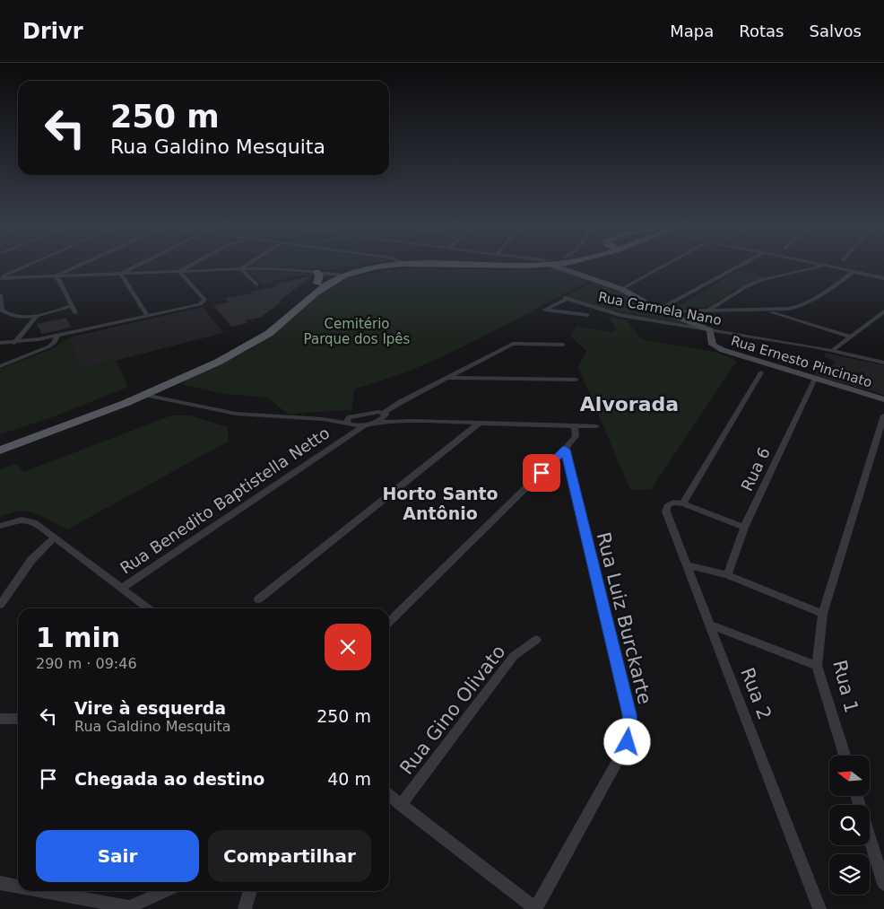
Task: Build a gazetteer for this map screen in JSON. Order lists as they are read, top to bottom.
{
  "streets": {
    "street": [
      "Rua Carmela Nano",
      "Rua Ernesto Pincinato",
      "Rua 6",
      "Rua Benedito Baptistella Netto",
      "Rua Luiz Burckarte",
      "Rua 1",
      "Rua 2",
      "Rua Gino Olivato"
    ]
  },
  "crossings": [
    ["Rua Carmela Nano", "Rua Ernesto Pincinato"],
    ["Rua Ernesto Pincinato", "Rua 6"]
  ],
  "districts": ["Alvorada", "Horto Santo Antônio"],
  "parks": ["Cemitério Parque dos Ipês"],
  "north": "left",
  "page": {
    "header": "Drivr",
    "nav": ["Mapa", "Rotas", "Salvos"],
    "turn": ["250 m", "Rua Galdino Mesquita"],
    "heading": ["1 min", "290 m · 09:46"],
    "list": [
      {
        "name": "Vire à esquerda",
        "note": "Rua Galdino Mesquita",
        "value": "250 m"
      },
      {
        "name": "Chegada ao destino",
        "value": "40 m"
      }
    ],
    "buttons": ["Sair", "Compartilhar"]
  }
}
